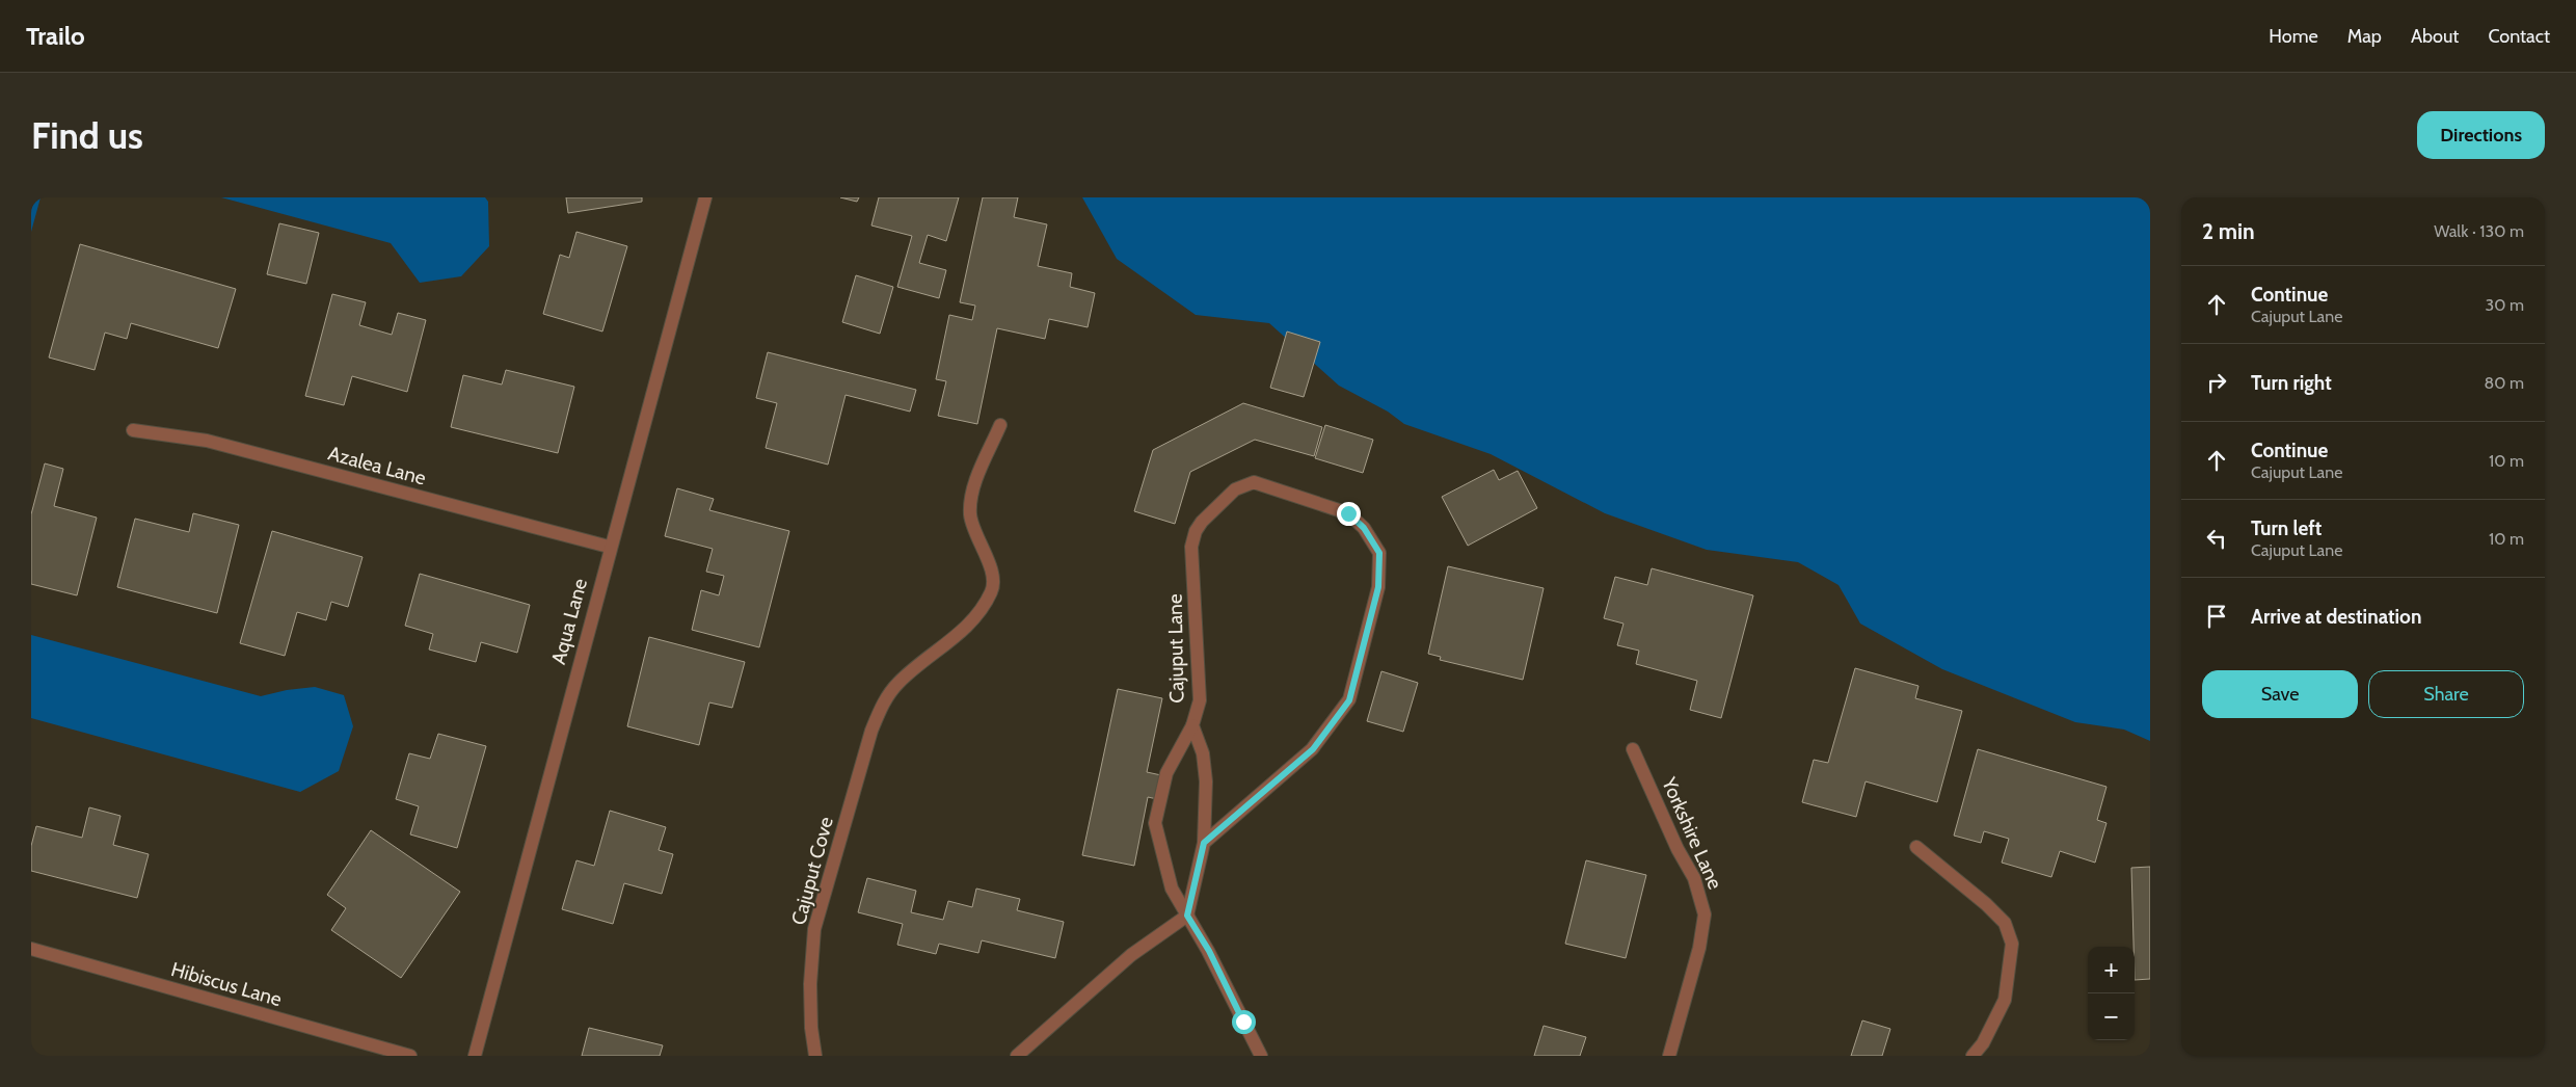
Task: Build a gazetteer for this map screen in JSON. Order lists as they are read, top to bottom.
{
  "streets": {
    "street": [
      "Azalea Lane",
      "Aqua Lane",
      "Cajuput Lane",
      "Yorkshire Lane",
      "Cajuput Cove",
      "Hibiscus Lane"
    ]
  },
  "crossings": [
    ["Azalea Lane", "Aqua Lane"]
  ],
  "page": {
    "header": "Trailo",
    "nav": [
      "Home",
      "Map",
      "About",
      "Contact"
    ],
    "buttons": [
      "Directions",
      ["Save", "Share"]
    ],
    "title": "Find us",
    "heading": ["2 min", "Walk · 130 m"],
    "list": [
      ["Continue", "Cajuput Lane", "30 m"],
      ["Turn right", "80 m"],
      ["Continue", "Cajuput Lane", "10 m"],
      ["Turn left", "Cajuput Lane", "10 m"],
      "Arrive at destination"
    ],
    "map_buttons": ["+", "−"]
  }
}
